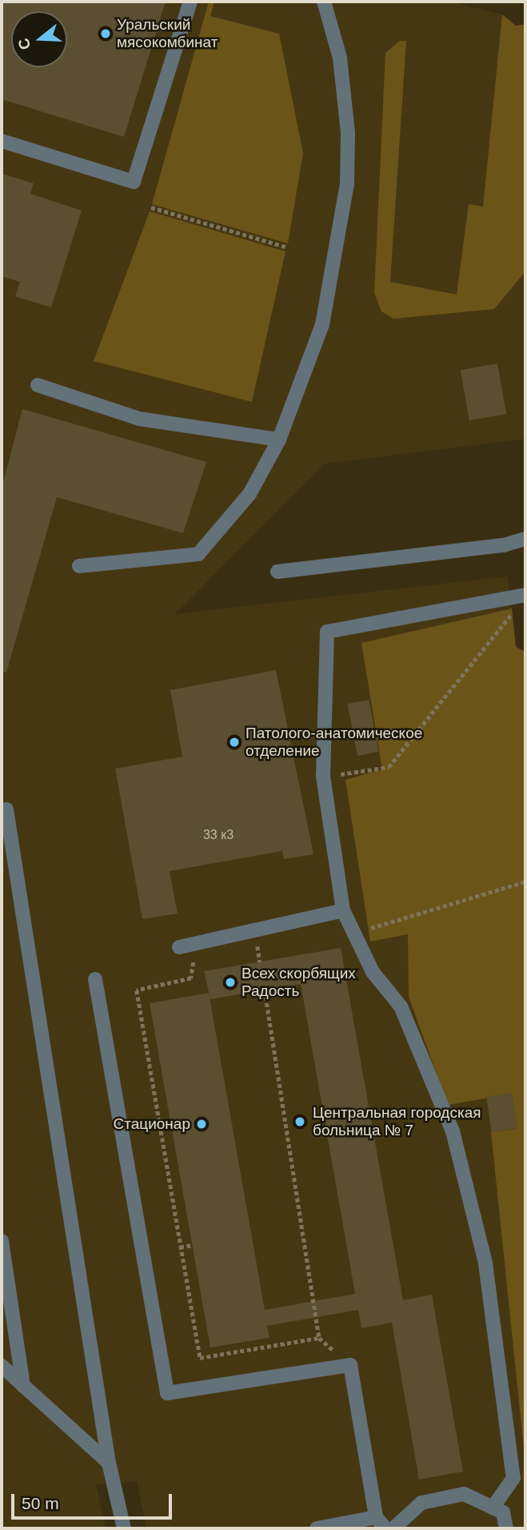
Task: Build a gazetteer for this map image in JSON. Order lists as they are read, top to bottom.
{
  "places": [
    "Уральский мясокомбинат",
    "Патолого-анатомическое отделение",
    "Всех скорбящих Радость",
    "Центральная городская больница № 7",
    "Стационар"
  ],
  "house_numbers": ["33 к3"],
  "scale_bar": "50 m",
  "north": "left"
}
